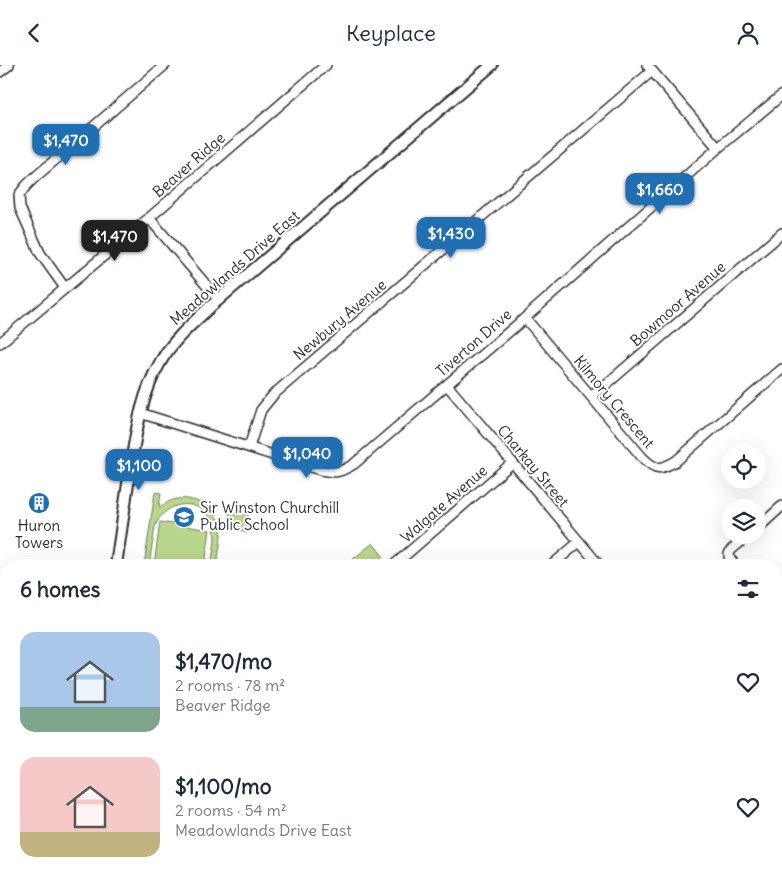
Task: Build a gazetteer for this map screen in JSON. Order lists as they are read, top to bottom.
{
  "streets": {
    "main road": ["Meadowlands Drive East"],
    "street": [
      "Beaver Ridge",
      "Bowmoor Avenue",
      "Newbury Avenue",
      "Tiverton Drive",
      "Kilmory Crescent",
      "Charkay Street",
      "Walgate Avenue"
    ]
  },
  "crossings": [
    ["Meadowlands Drive East", "Tiverton Drive"],
    ["Bowmoor Avenue", "Kilmory Crescent"],
    ["Newbury Avenue", "Tiverton Drive"],
    ["Tiverton Drive", "Kilmory Crescent"],
    ["Tiverton Drive", "Charkay Street"],
    ["Charkay Street", "Walgate Avenue"]
  ],
  "places": {
    "building": ["Huron Towers"],
    "school or university": ["Sir Winston Churchill Public School"]
  },
  "page": {
    "header": "Keyplace",
    "price": [
      "$1,470",
      "$1,660",
      "$1,430",
      "$1,470",
      "$1,040",
      "$1,100"
    ],
    "heading": "6 homes",
    "list": [
      {
        "name": "$1,470/mo",
        "note": "2 rooms · 78 m² · Beaver Ridge"
      },
      {
        "name": "$1,100/mo",
        "note": "2 rooms · 54 m² · Meadowlands Drive East"
      }
    ]
  }
}
